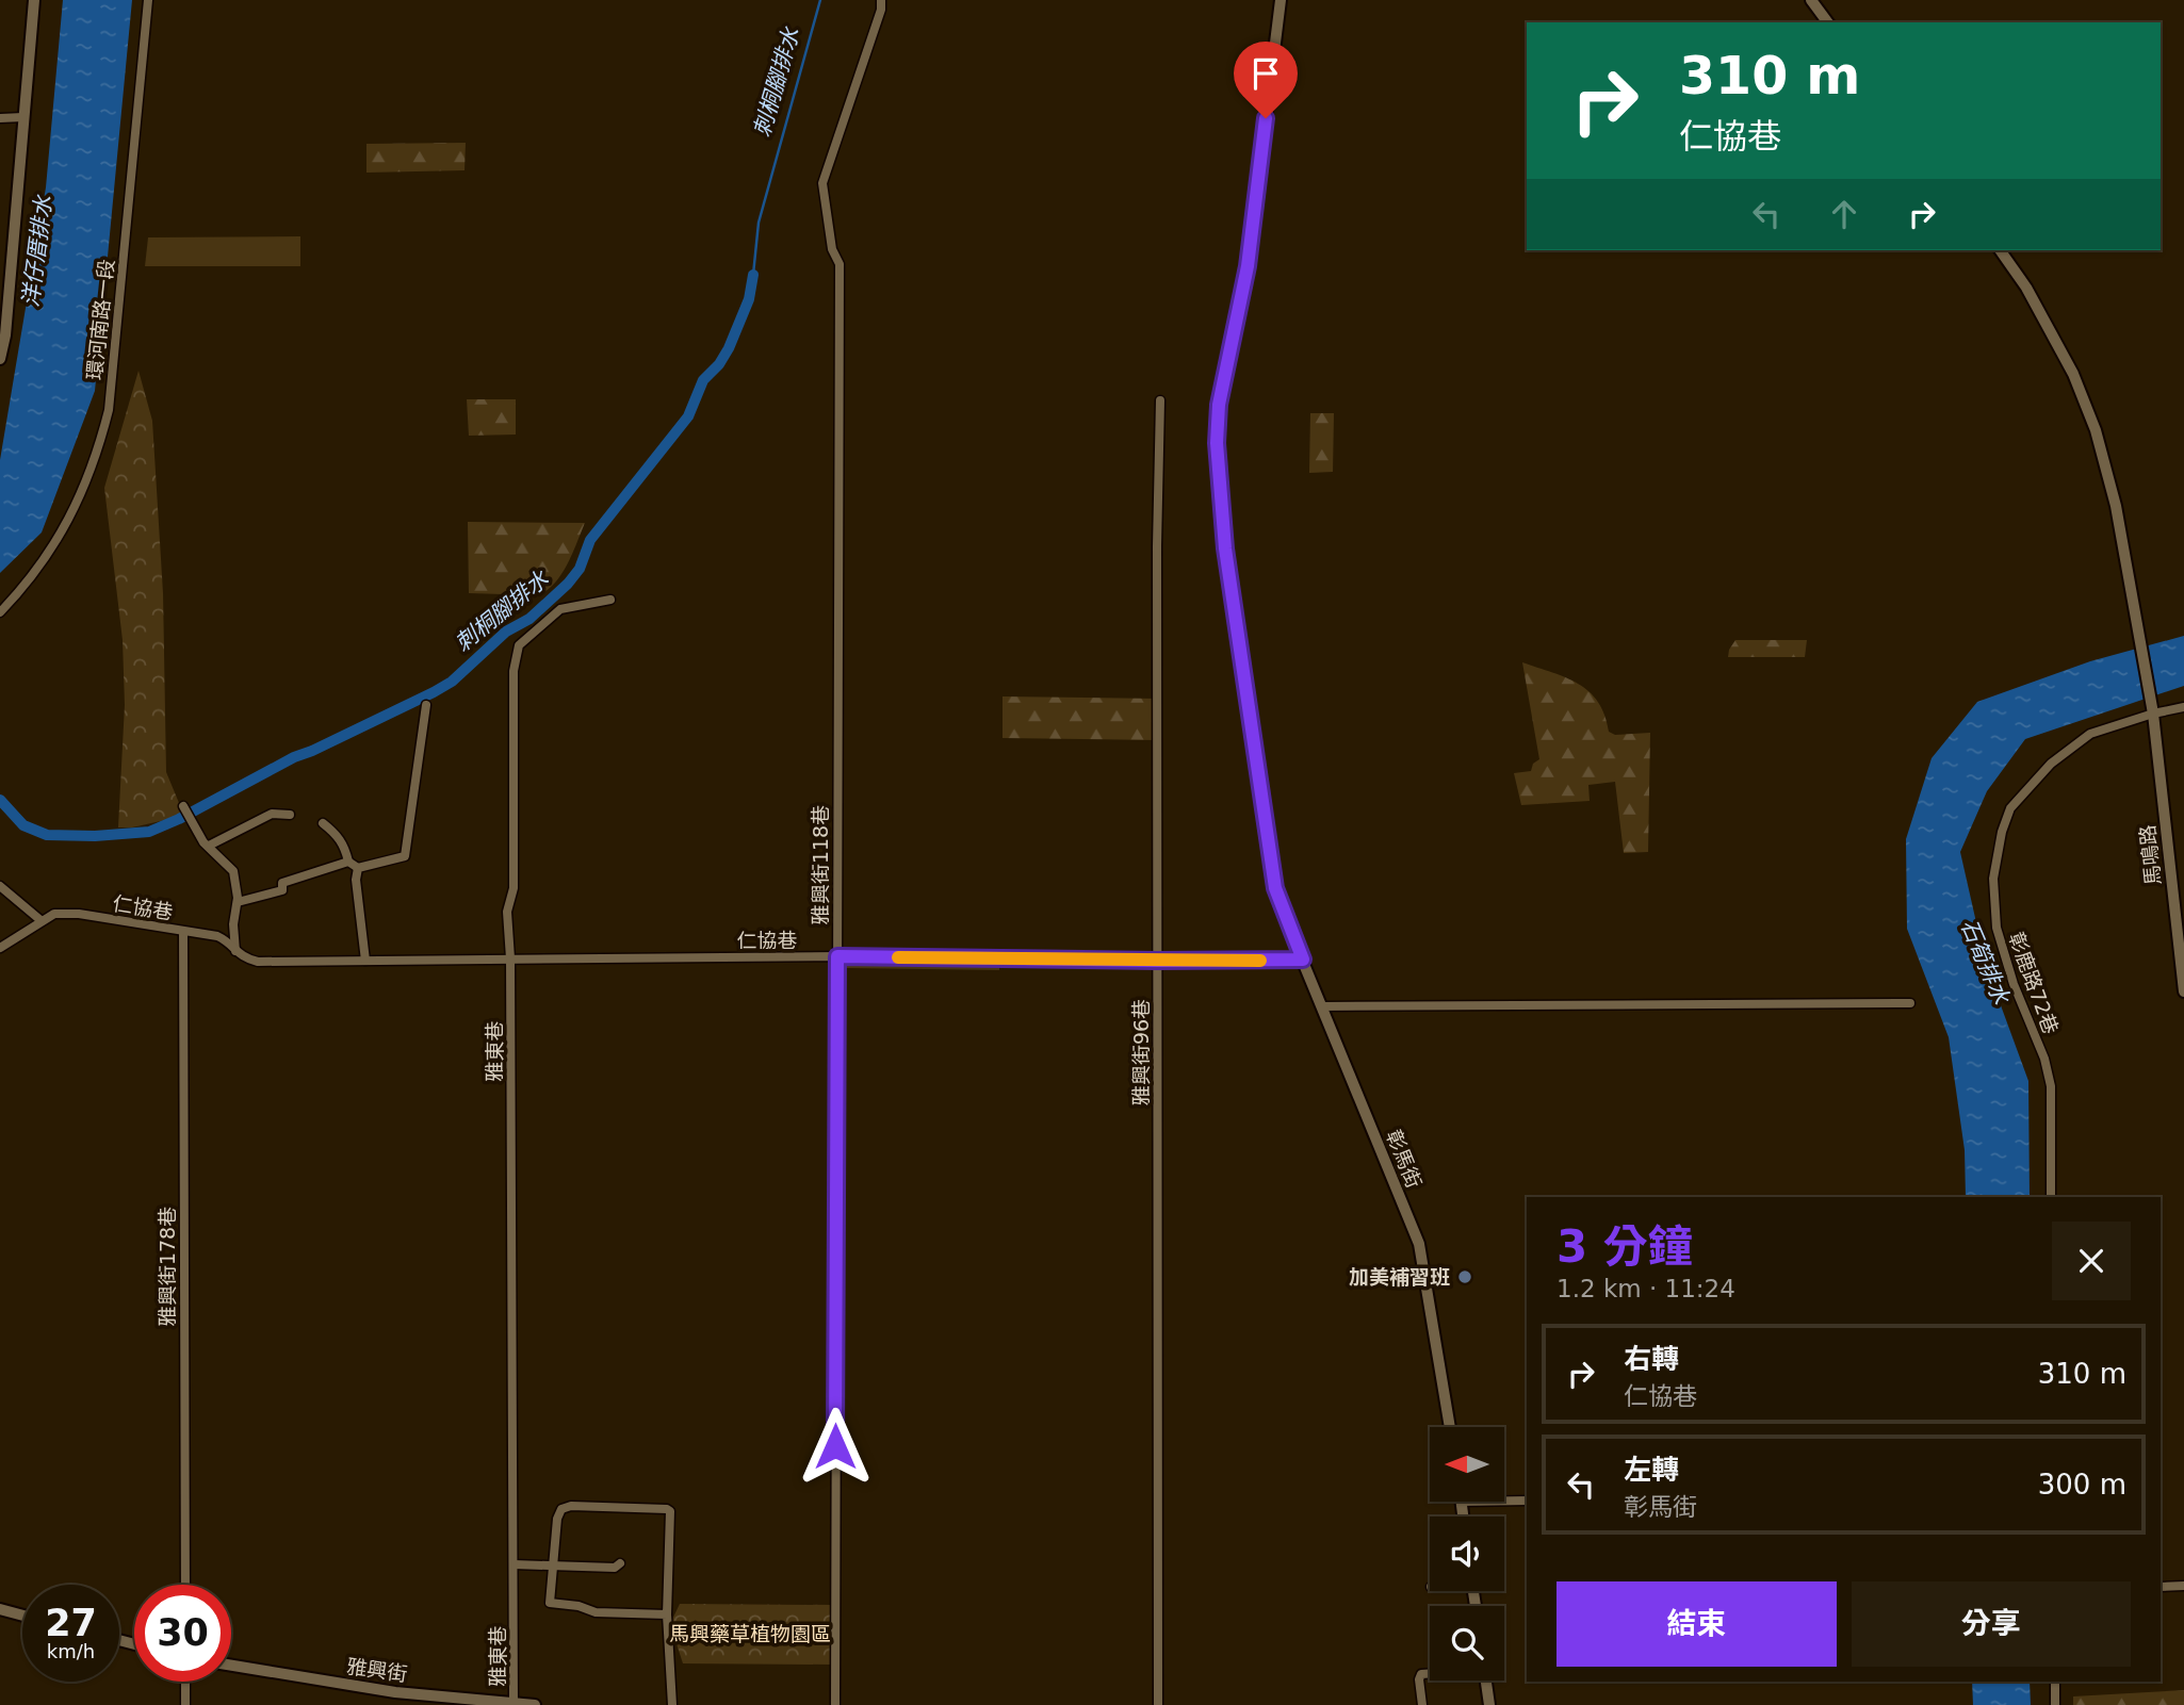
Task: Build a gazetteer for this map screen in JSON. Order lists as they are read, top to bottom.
{
  "streets": {
    "street": [
      "環河南路一段",
      "馬鳴路",
      "雅興街118巷",
      "仁協巷",
      "彰鹿路72巷",
      "雅東巷",
      "雅興街96巷",
      "彰馬街",
      "雅興街178巷",
      "雅興街"
    ]
  },
  "crossings": [
    ["馬鳴路", "彰鹿路72巷"],
    ["雅興街118巷", "仁協巷"],
    ["仁協巷", "雅東巷"],
    ["仁協巷", "雅興街96巷"],
    ["仁協巷", "彰馬街"],
    ["仁協巷", "雅興街178巷"],
    ["雅東巷", "雅興街"]
  ],
  "water": ["刺桐腳排水", "洋仔厝排水", "石筍排水"],
  "parks": ["馬興藥草植物園區"],
  "places": ["加美補習班"],
  "north": "left",
  "page": {
    "turn": ["310 m", "仁協巷"],
    "heading": ["3 分鐘", "1.2 km · 11:24"],
    "list": [
      {
        "name": "右轉",
        "note": "仁協巷",
        "value": "310 m"
      },
      {
        "name": "左轉",
        "note": "彰馬街",
        "value": "300 m"
      }
    ],
    "buttons": ["結束", "分享"],
    "speed": "27 km/h",
    "limit": "30"
  }
}
